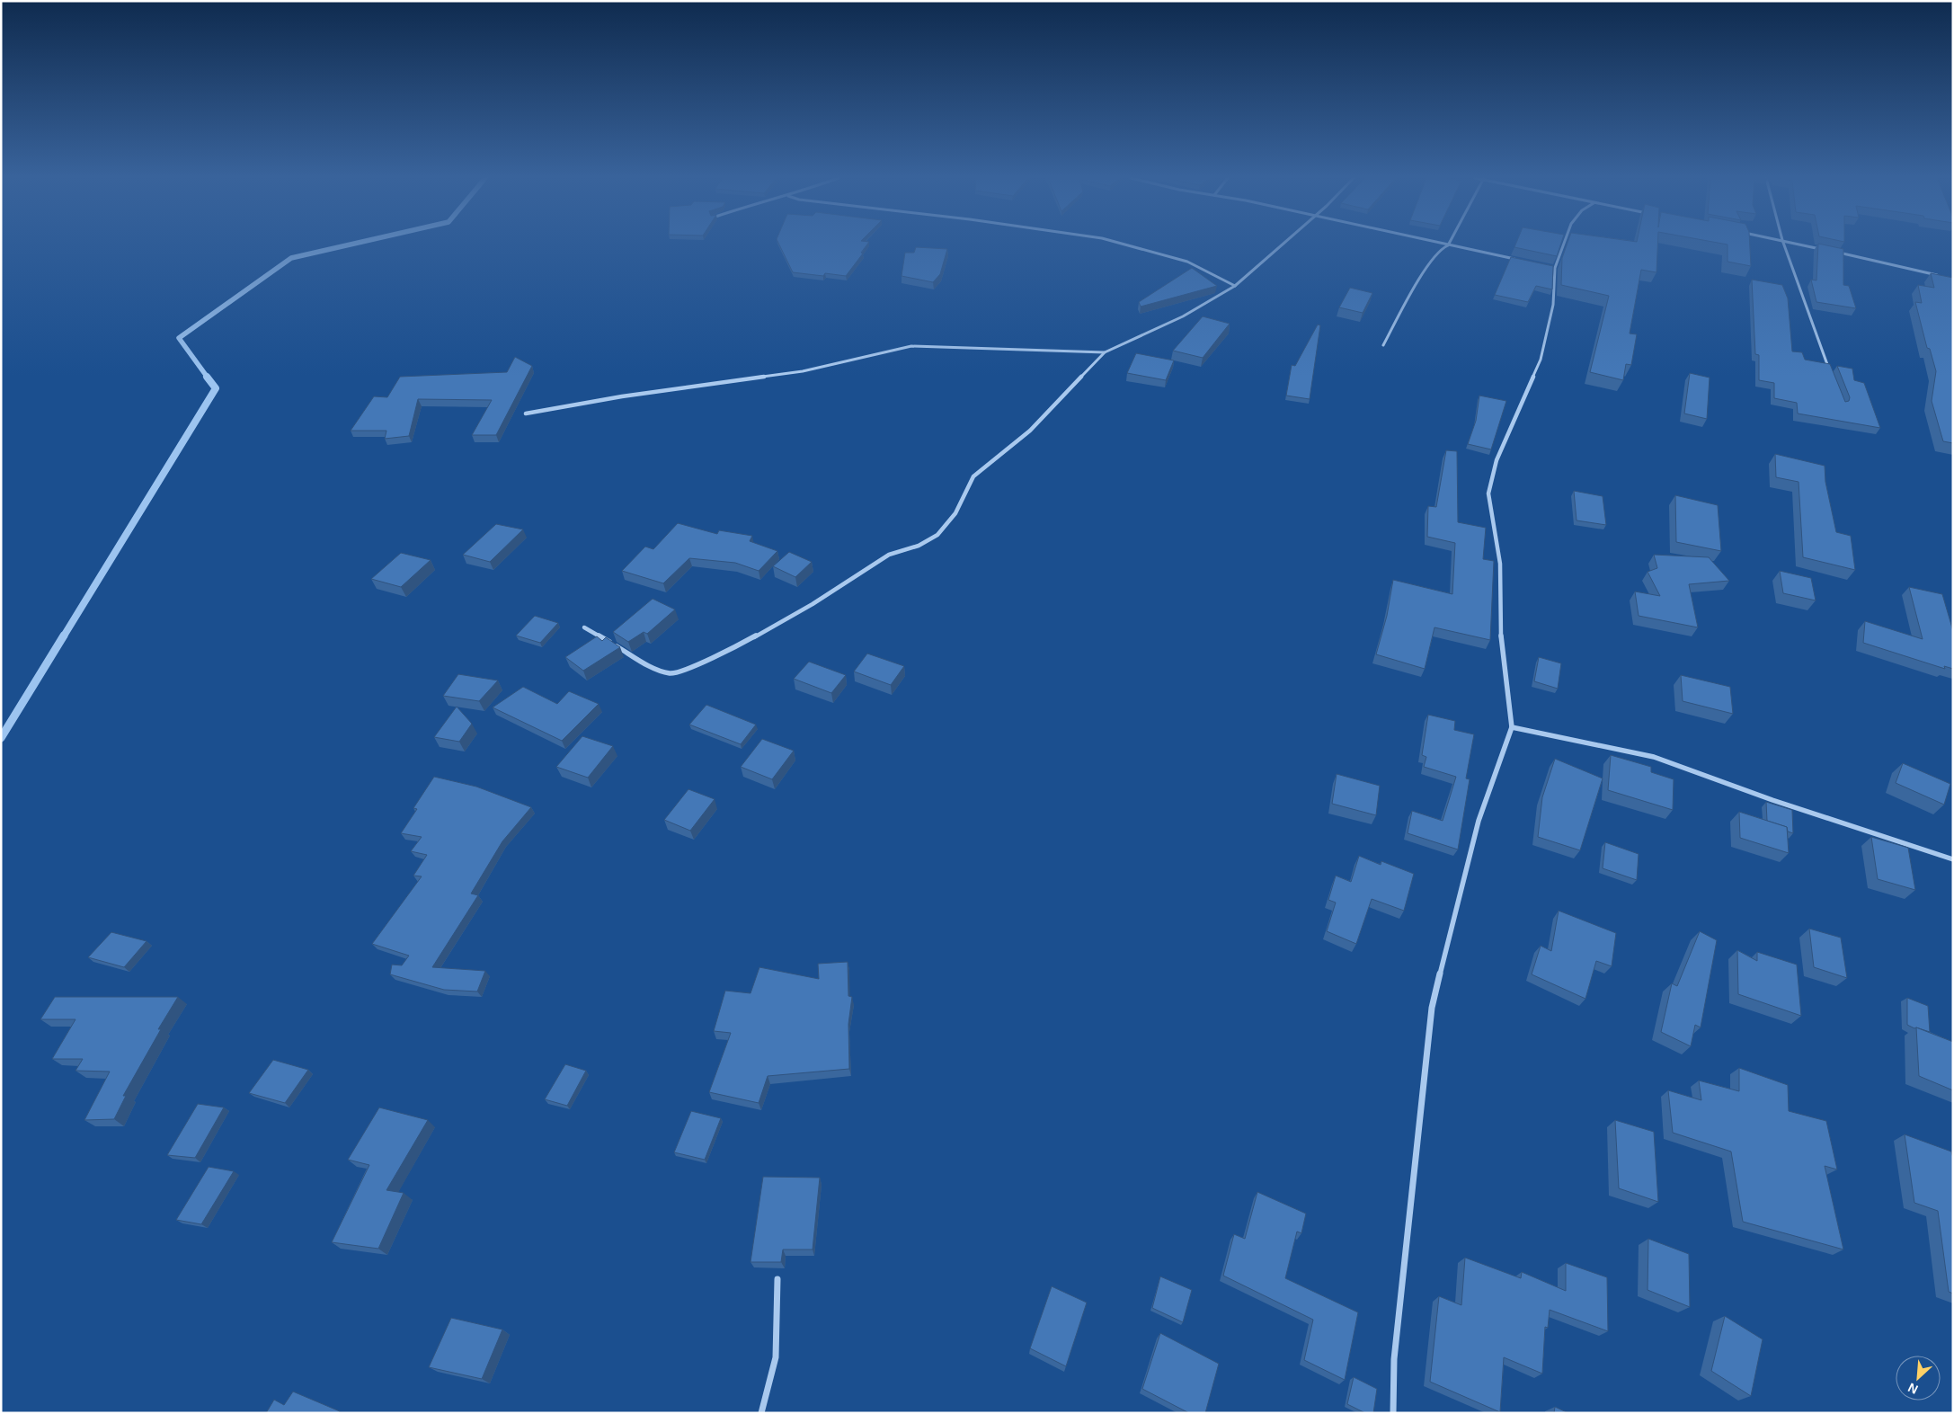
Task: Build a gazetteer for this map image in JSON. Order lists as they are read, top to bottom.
{
  "north": "bottom left"
}
